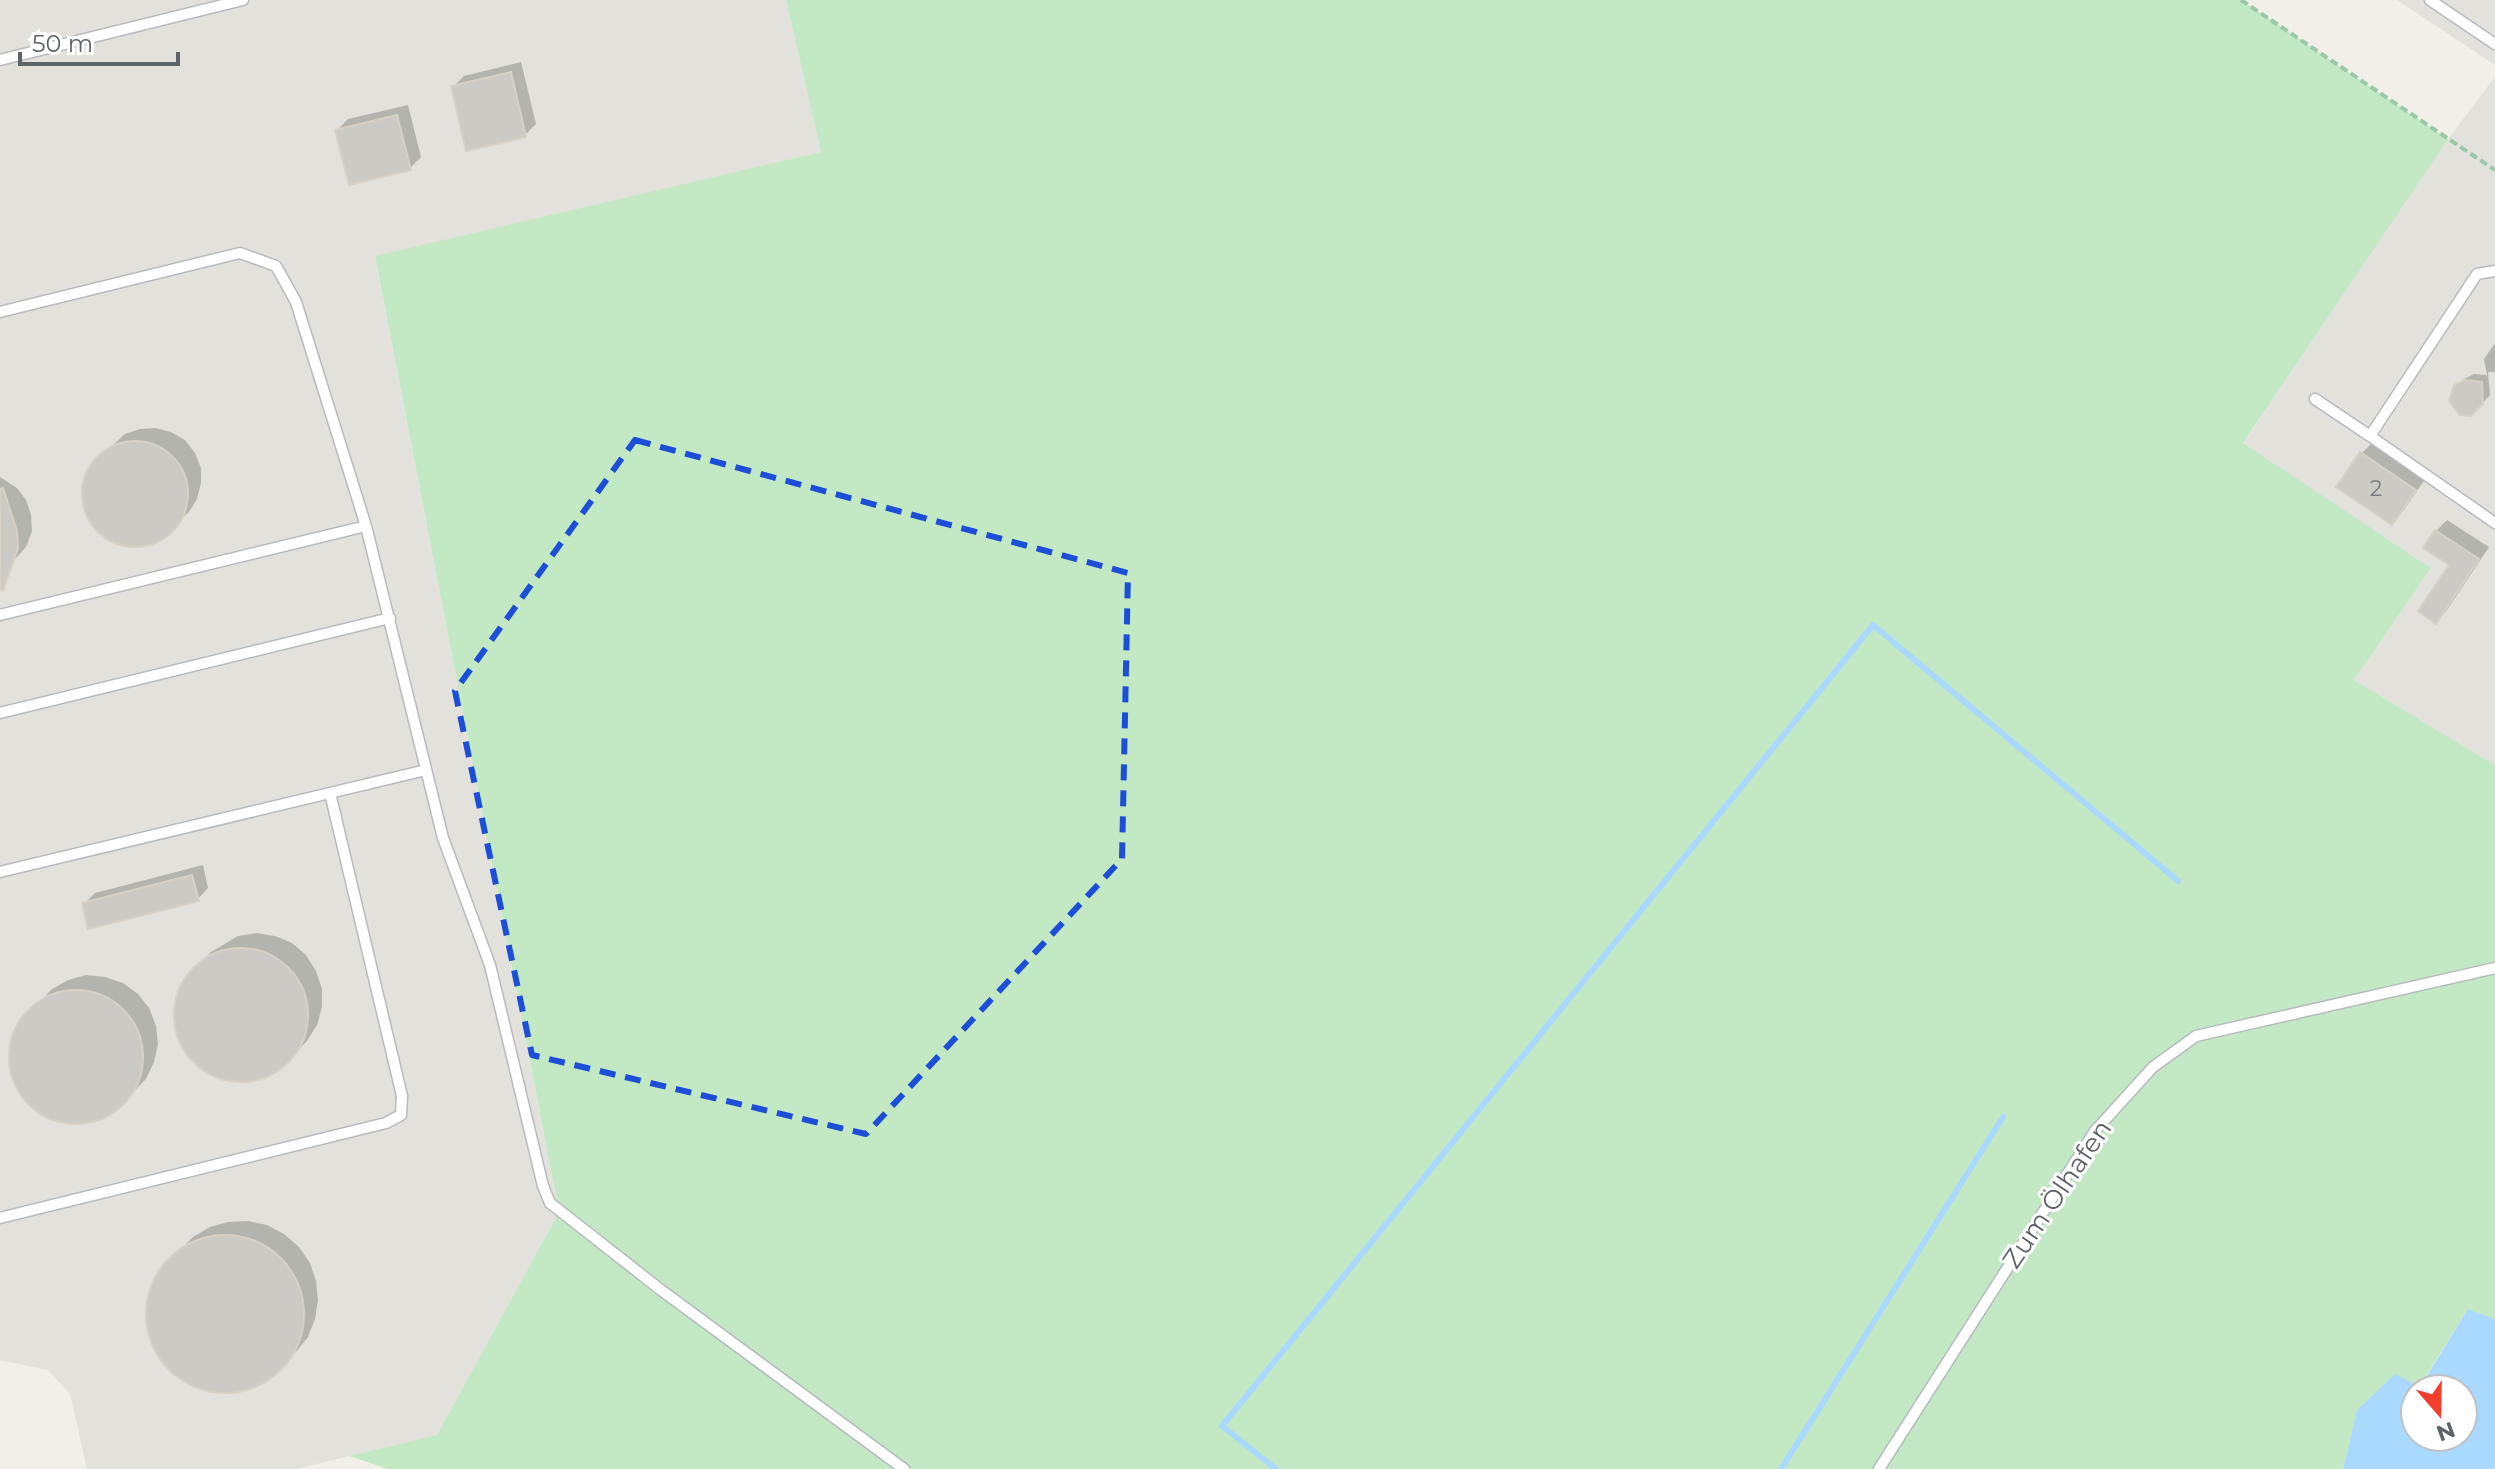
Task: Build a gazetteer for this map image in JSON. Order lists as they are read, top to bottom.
{
  "streets": {
    "lane": ["Zum Ölhafen"]
  },
  "house_numbers": ["2"],
  "scale_bar": "50 m",
  "north": "bottom"
}
